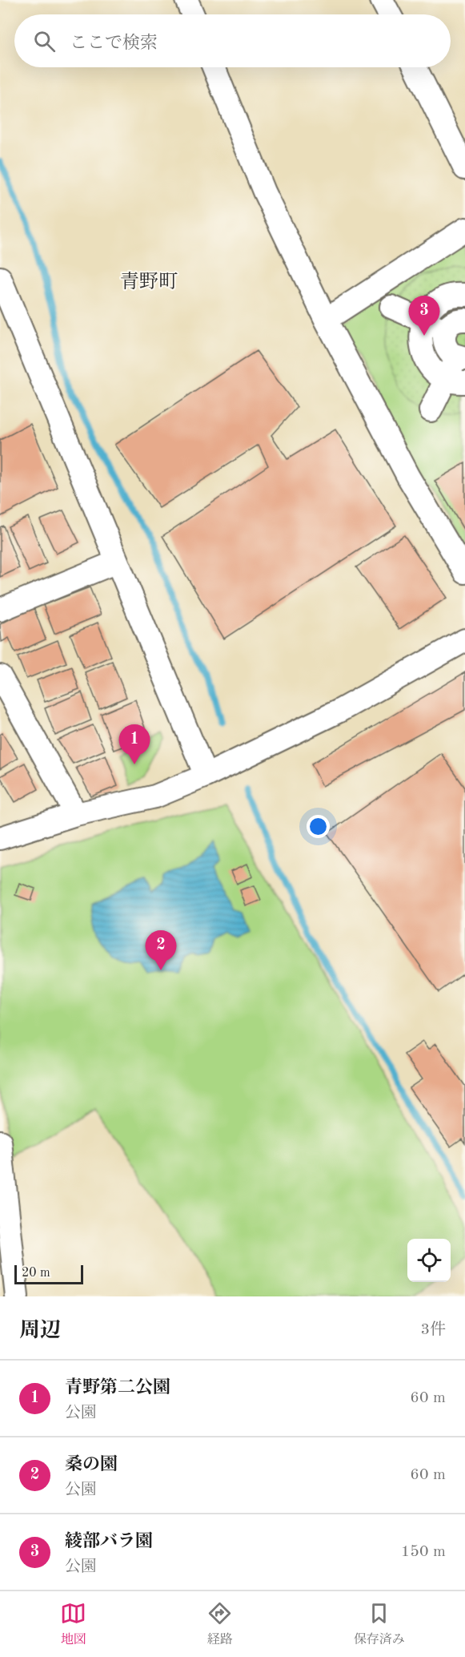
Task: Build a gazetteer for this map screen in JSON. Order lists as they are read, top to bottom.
{
  "districts": ["青野町"],
  "scale_bar": "20 m",
  "page": {
    "search": "ここで検索",
    "pins": ["3", "1", "2"],
    "scale": "20 m",
    "heading": ["周辺", "3件"],
    "list": [
      {
        "mark": "1",
        "name": "青野第二公園",
        "note": "公園",
        "value": "60 m"
      },
      {
        "mark": "2",
        "name": "桑の園",
        "note": "公園",
        "value": "60 m"
      },
      {
        "mark": "3",
        "name": "綾部バラ園",
        "note": "公園",
        "value": "150 m"
      }
    ],
    "nav": ["地図", "経路", "保存済み"]
  }
}
